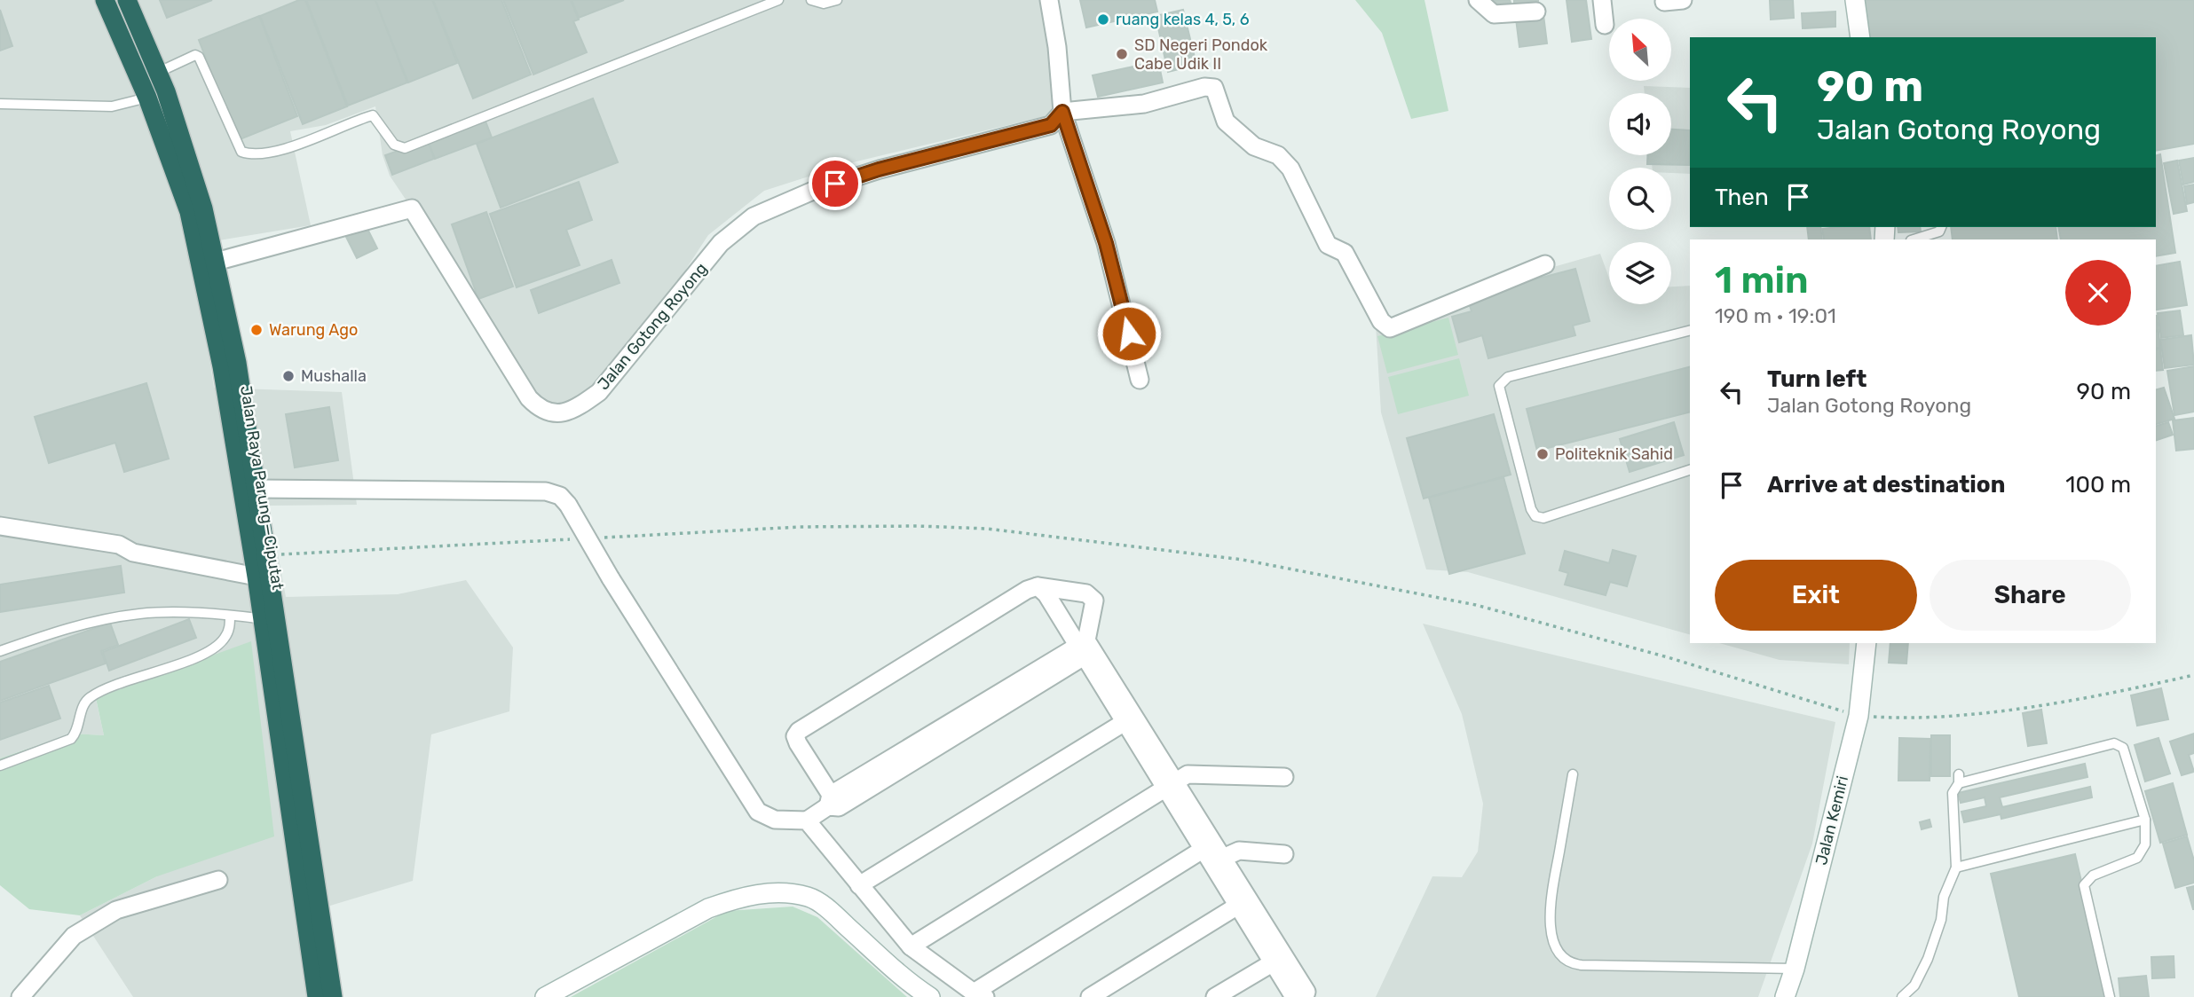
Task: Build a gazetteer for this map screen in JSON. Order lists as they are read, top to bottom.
{
  "streets": {
    "highway": ["Jalan Raya Parung—Ciputat"],
    "street": ["Jalan Gotong Royong", "Jalan Kemiri"]
  },
  "crossings": [
    ["Jalan Gotong Royong", "Jalan Raya Parung—Ciputat"]
  ],
  "places": [
    "ruang kelas 4, 5, 6",
    "SD Negeri Pondok Cabe Udik II",
    "Warung Ago",
    "Mushalla",
    "Politeknik Sahid"
  ],
  "north": "top left",
  "page": {
    "turn": ["90 m", "Jalan Gotong Royong"],
    "then": "Then",
    "heading": ["1 min", "190 m · 19:01"],
    "list": [
      {
        "name": "Turn left",
        "note": "Jalan Gotong Royong",
        "value": "90 m"
      },
      {
        "name": "Arrive at destination",
        "value": "100 m"
      }
    ],
    "buttons": ["Exit", "Share"]
  }
}
